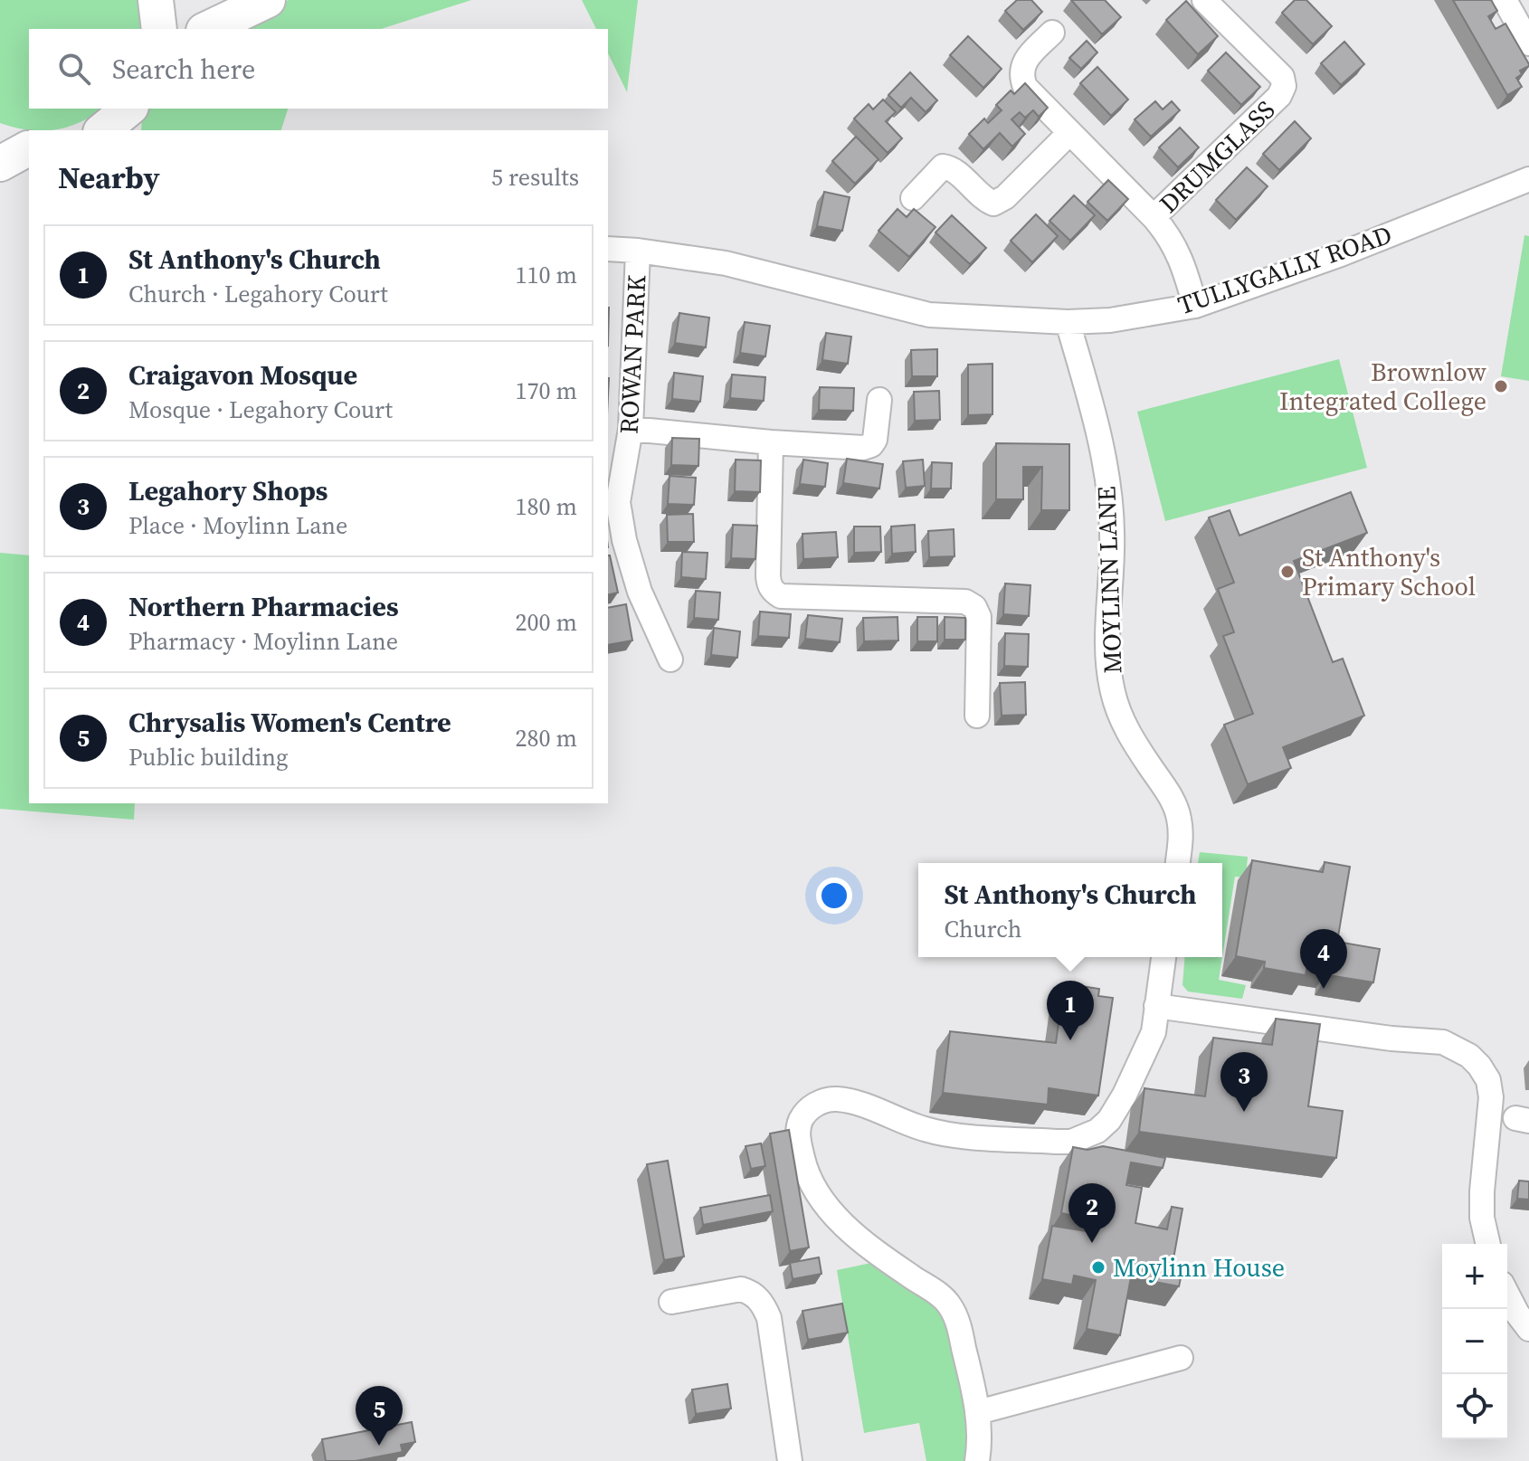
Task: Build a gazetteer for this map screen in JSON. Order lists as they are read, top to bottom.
{
  "streets": {
    "street": [
      "DRUMGLASS",
      "TULLYGALLY ROAD",
      "ROWAN PARK",
      "MOYLINN LANE"
    ]
  },
  "crossings": [
    ["DRUMGLASS", "TULLYGALLY ROAD"],
    ["TULLYGALLY ROAD", "ROWAN PARK"],
    ["TULLYGALLY ROAD", "MOYLINN LANE"]
  ],
  "places": ["Brownlow Integrated College", "St Anthony's Primary School", "Moylinn House"],
  "page": {
    "search": "Search here",
    "heading": ["Nearby", "5 results"],
    "list": [
      {
        "mark": "1",
        "name": "St Anthony's Church",
        "note": "Church · Legahory Court",
        "value": "110 m"
      },
      {
        "mark": "2",
        "name": "Craigavon Mosque",
        "note": "Mosque · Legahory Court",
        "value": "170 m"
      },
      {
        "mark": "3",
        "name": "Legahory Shops",
        "note": "Place · Moylinn Lane",
        "value": "180 m"
      },
      {
        "mark": "4",
        "name": "Northern Pharmacies",
        "note": "Pharmacy · Moylinn Lane",
        "value": "200 m"
      },
      {
        "mark": "5",
        "name": "Chrysalis Women's Centre",
        "note": "Public building",
        "value": "280 m"
      }
    ],
    "popup": ["St Anthony's Church", "Church"],
    "pins": [
      "4",
      "1",
      "3",
      "2",
      "5"
    ],
    "map_buttons": ["+", "−"]
  }
}
